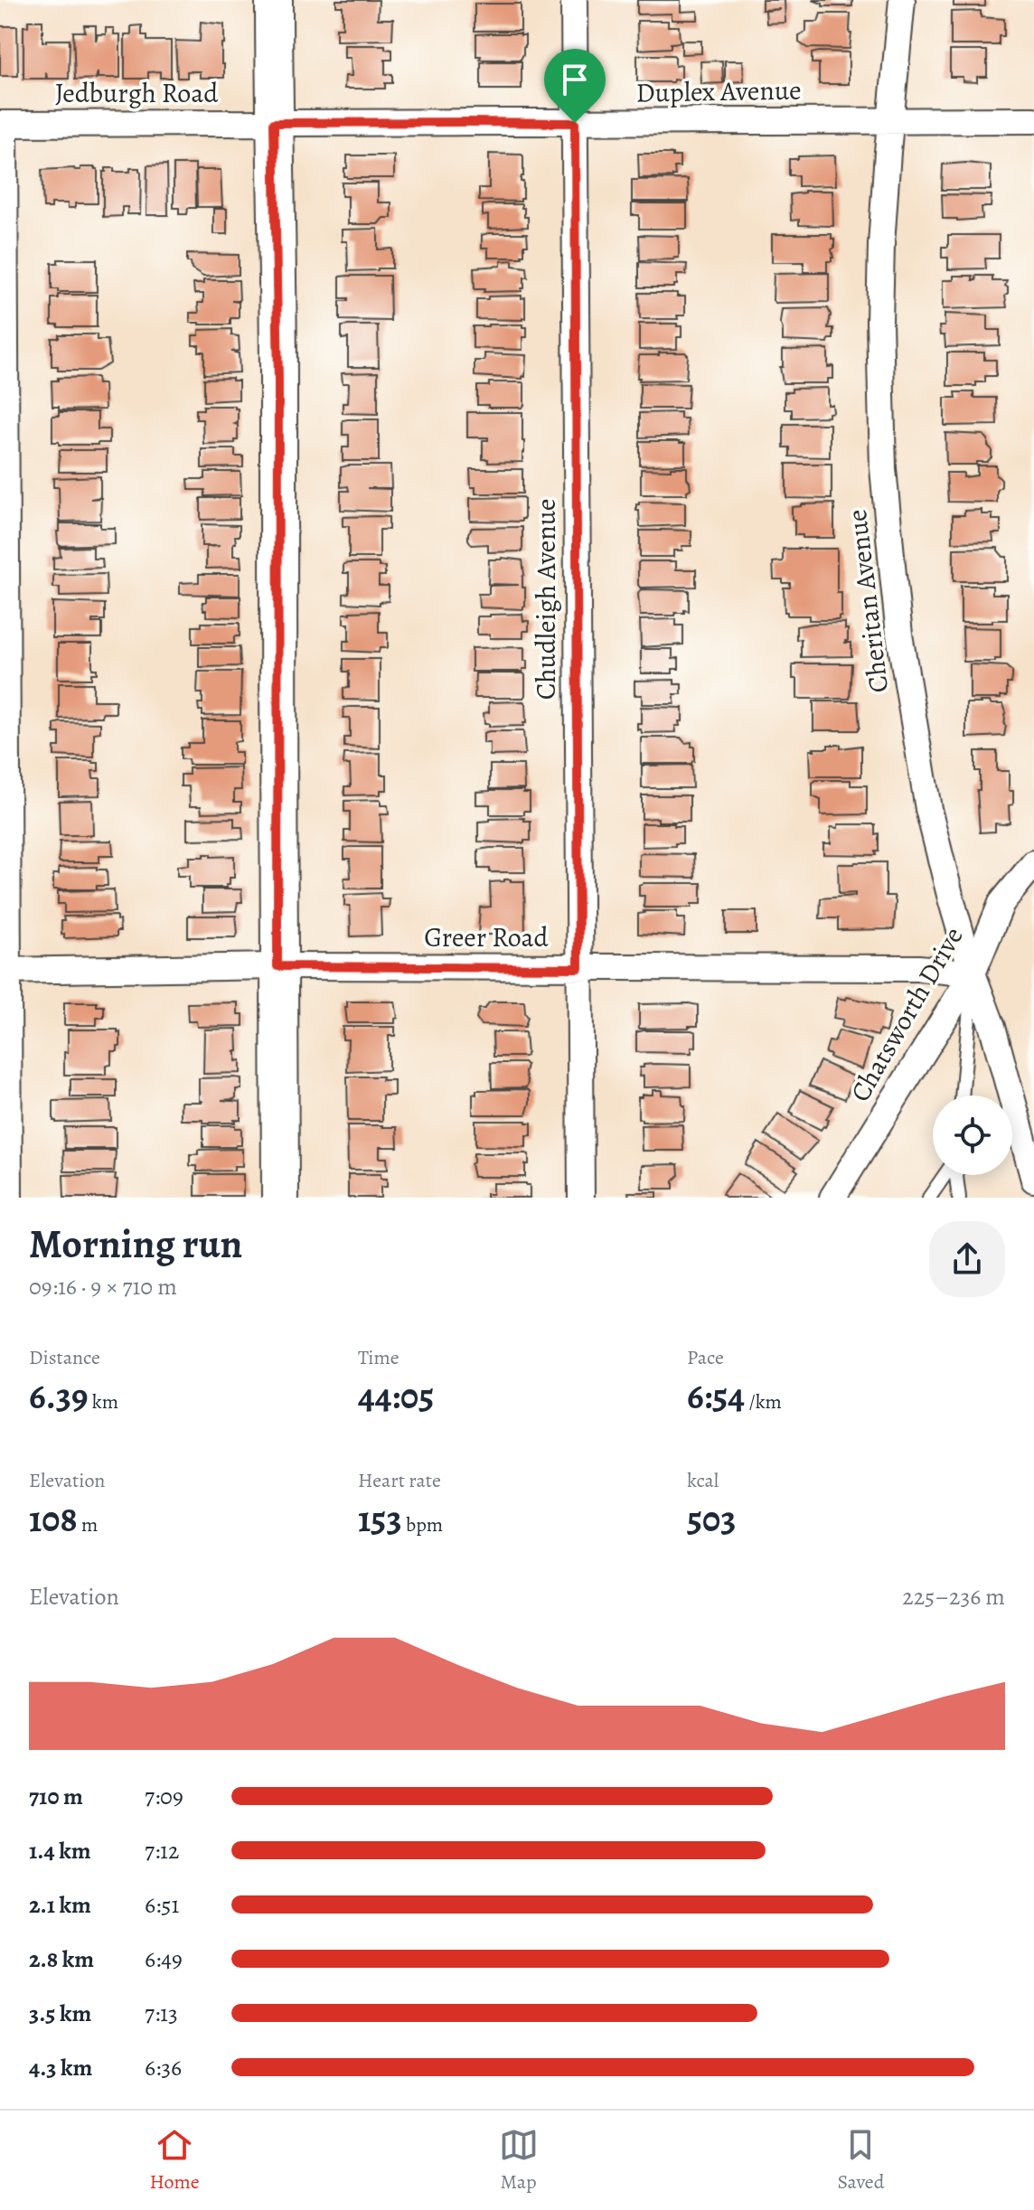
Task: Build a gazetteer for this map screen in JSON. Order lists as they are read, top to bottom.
{
  "streets": {
    "street": [
      "Duplex Avenue",
      "Jedburgh Road",
      "Chudleigh Avenue",
      "Cheritan Avenue",
      "Greer Road",
      "Chatsworth Drive"
    ]
  },
  "crossings": [
    ["Duplex Avenue", "Jedburgh Road"],
    ["Duplex Avenue", "Chudleigh Avenue"],
    ["Duplex Avenue", "Cheritan Avenue"],
    ["Chudleigh Avenue", "Greer Road"],
    ["Cheritan Avenue", "Greer Road"],
    ["Cheritan Avenue", "Chatsworth Drive"],
    ["Greer Road", "Chatsworth Drive"]
  ],
  "page": {
    "heading": ["Morning run", "09:16 · 9 × 710 m"],
    "stats": [
      ["Distance", "6.39 km"],
      ["Time", "44:05"],
      ["Pace", "6:54 /km"],
      ["Elevation", "108 m"],
      ["Heart rate", "153 bpm"],
      ["kcal", "503"]
    ],
    "chart": ["Elevation", "225–236 m"],
    "list": [
      {
        "name": "710 m",
        "note": "7:09"
      },
      {
        "name": "1.4 km",
        "note": "7:12"
      },
      {
        "name": "2.1 km",
        "note": "6:51"
      },
      {
        "name": "2.8 km",
        "note": "6:49"
      },
      {
        "name": "3.5 km",
        "note": "7:13"
      },
      {
        "name": "4.3 km",
        "note": "6:36"
      }
    ],
    "tabs": ["Home", "Map", "Saved"]
  }
}
